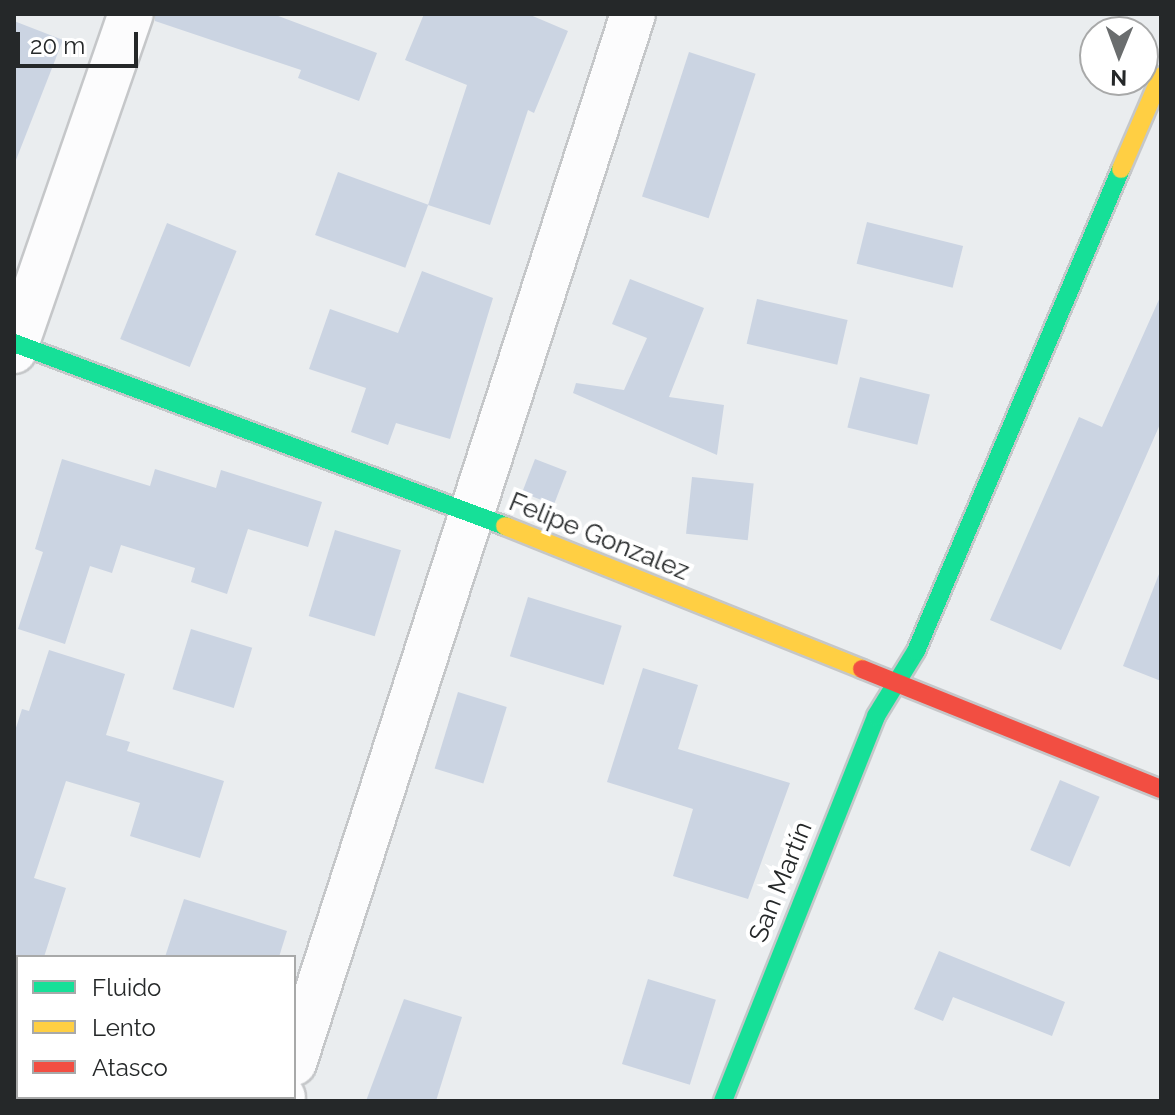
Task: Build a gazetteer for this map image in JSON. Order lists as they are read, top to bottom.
{
  "streets": {
    "street": ["Felipe Gonzalez", "San Martín"]
  },
  "crossings": [
    ["Felipe Gonzalez", "San Martín"]
  ],
  "legend": ["Fluido", "Lento", "Atasco"],
  "scale_bar": "20 m",
  "north": "bottom"
}
